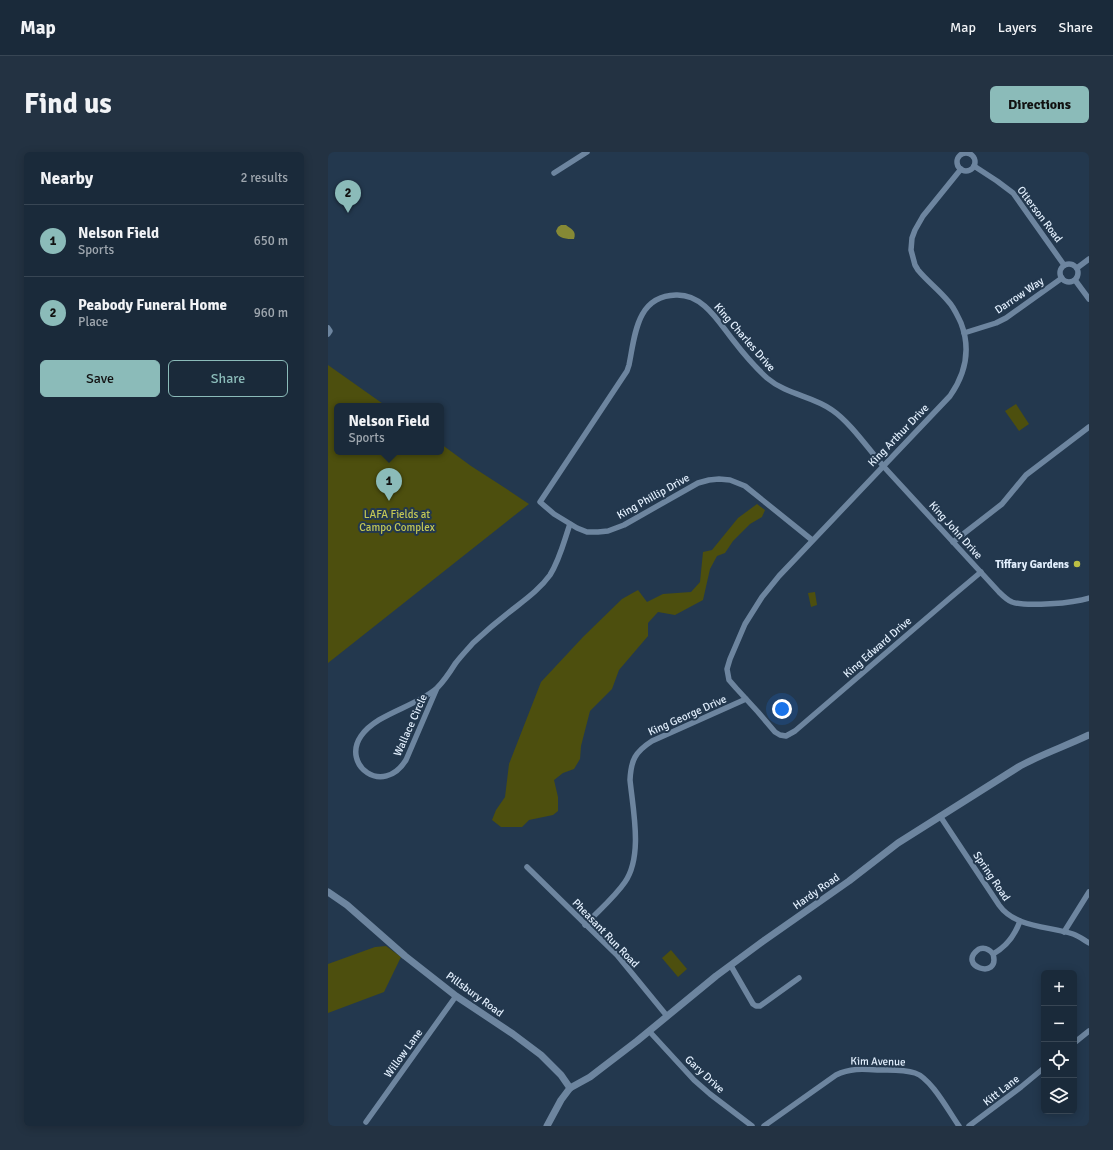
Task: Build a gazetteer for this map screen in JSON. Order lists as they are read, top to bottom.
{
  "streets": {
    "street": [
      "Otterson Road",
      "Darrow Way",
      "King Charles Drive",
      "King Arthur Drive",
      "King Phillip Drive",
      "King John Drive",
      "King Edward Drive",
      "King George Drive",
      "Wallace Circle",
      "Spring Road",
      "Hardy Road",
      "Pheasant Run Road",
      "Pillsbury Road",
      "Willow Lane",
      "Kim Avenue",
      "Gary Drive",
      "Kitt Lane"
    ]
  },
  "crossings": [
    ["Otterson Road", "Darrow Way"],
    ["Otterson Road", "King Arthur Drive"],
    ["Darrow Way", "King Arthur Drive"],
    ["King Charles Drive", "King Arthur Drive"],
    ["King Charles Drive", "King Phillip Drive"],
    ["King Charles Drive", "King John Drive"],
    ["King Arthur Drive", "King Phillip Drive"],
    ["King Arthur Drive", "King John Drive"],
    ["King Arthur Drive", "King Edward Drive"],
    ["King Arthur Drive", "King George Drive"],
    ["King Phillip Drive", "Wallace Circle"],
    ["King John Drive", "King Edward Drive"],
    ["King George Drive", "Pheasant Run Road"],
    ["Spring Road", "Hardy Road"],
    ["Hardy Road", "Pheasant Run Road"],
    ["Hardy Road", "Pillsbury Road"],
    ["Hardy Road", "Gary Drive"],
    ["Pillsbury Road", "Willow Lane"]
  ],
  "parks": ["LAFA Fields at Campo Complex"],
  "places": ["Tiffary Gardens"],
  "page": {
    "header": "Map",
    "nav": ["Map", "Layers", "Share"],
    "buttons": [
      "Directions",
      ["Save", "Share"]
    ],
    "title": "Find us",
    "heading": ["Nearby", "2 results"],
    "pins": ["2", "1"],
    "list": [
      {
        "mark": "1",
        "name": "Nelson Field",
        "note": "Sports",
        "value": "650 m"
      },
      {
        "mark": "2",
        "name": "Peabody Funeral Home",
        "note": "Place",
        "value": "960 m"
      }
    ],
    "popup": ["Nelson Field", "Sports"],
    "map_buttons": ["+", "−"]
  }
}
